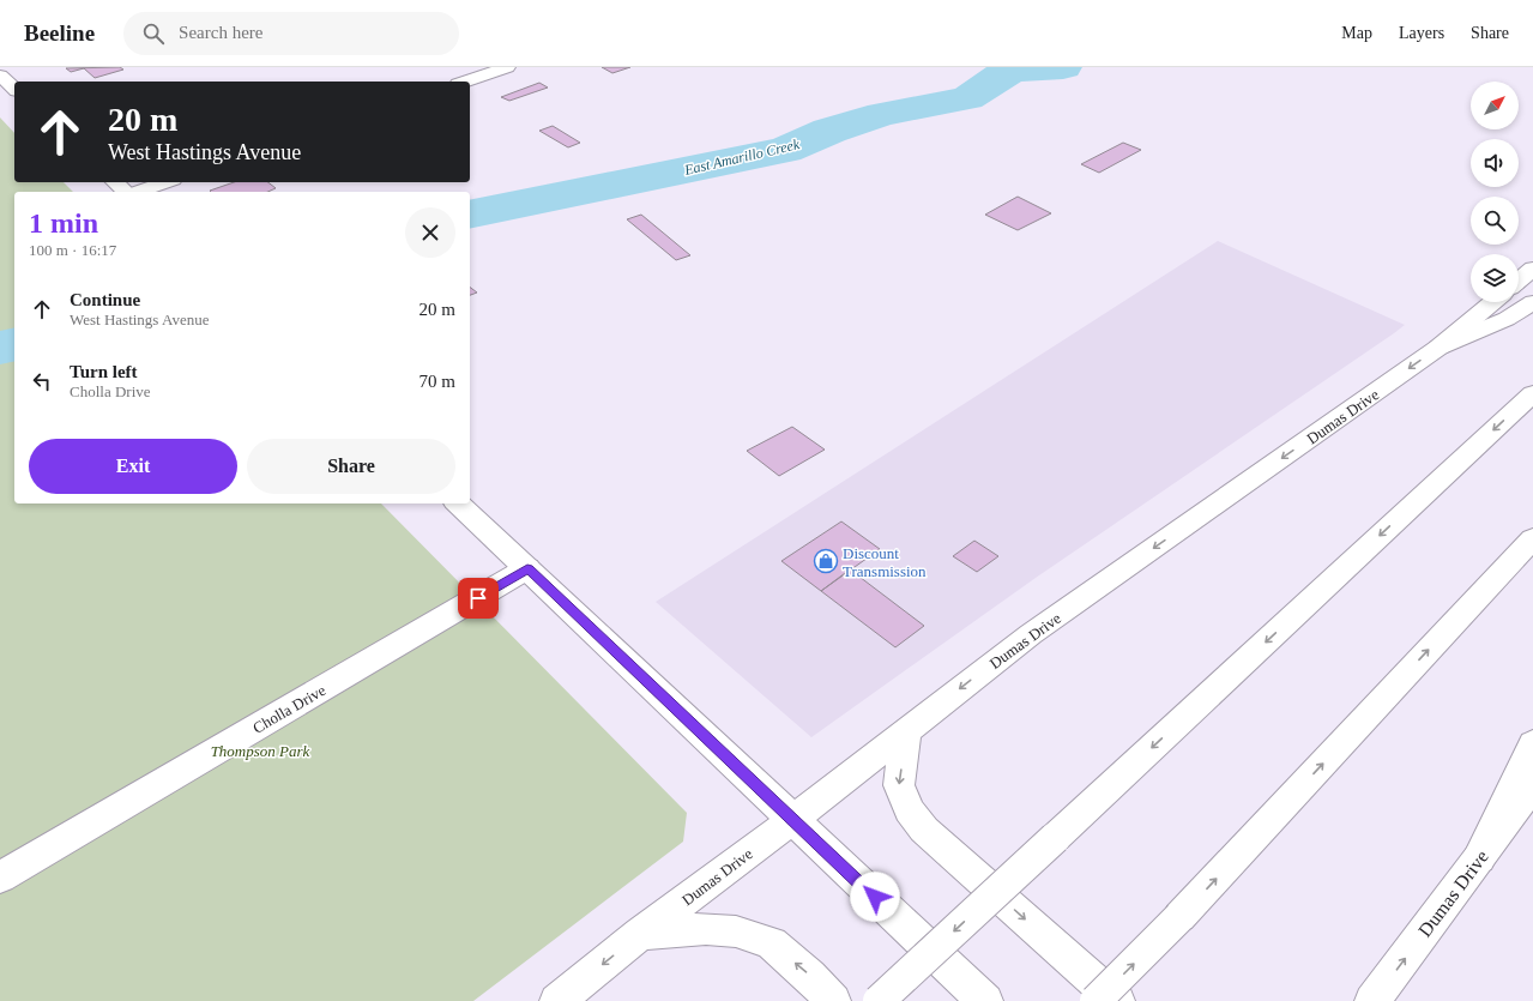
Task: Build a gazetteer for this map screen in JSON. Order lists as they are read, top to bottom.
{
  "streets": {
    "main road": ["Dumas Drive", "Cholla Drive"]
  },
  "water": ["East Amarillo Creek"],
  "parks": ["Thompson Park"],
  "places": {
    "shop": ["Discount Transmission"]
  },
  "north": "top right",
  "page": {
    "header": "Beeline",
    "search": "Search here",
    "nav": ["Map", "Layers", "Share"],
    "turn": ["20 m", "West Hastings Avenue"],
    "heading": ["1 min", "100 m · 16:17"],
    "list": [
      {
        "name": "Continue",
        "note": "West Hastings Avenue",
        "value": "20 m"
      },
      {
        "name": "Turn left",
        "note": "Cholla Drive",
        "value": "70 m"
      }
    ],
    "buttons": ["Exit", "Share"]
  }
}
